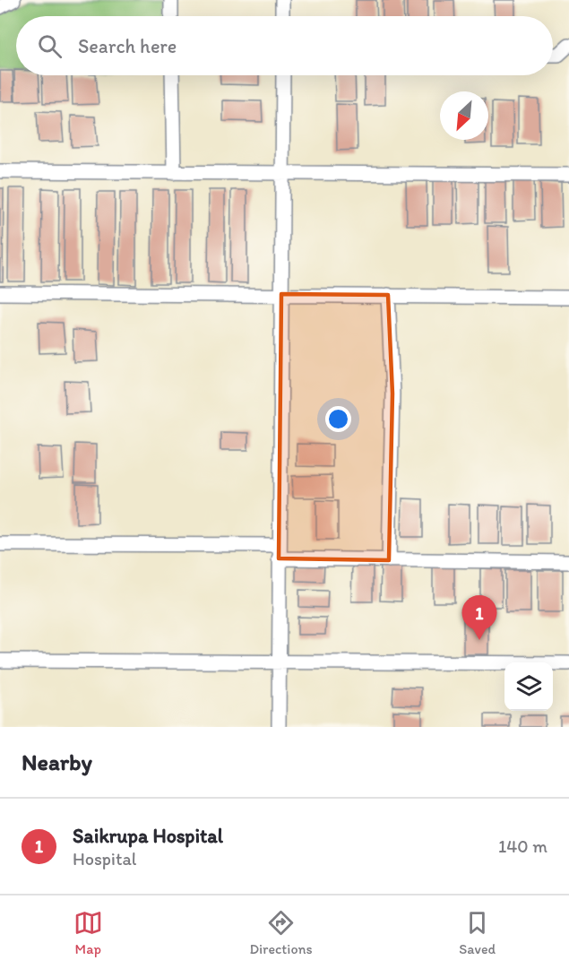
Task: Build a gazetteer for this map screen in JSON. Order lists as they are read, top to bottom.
{
  "north": "bottom left",
  "page": {
    "search": "Search here",
    "pins": "1",
    "heading": "Nearby",
    "list": [
      {
        "mark": "1",
        "name": "Saikrupa Hospital",
        "note": "Hospital",
        "value": "140 m"
      }
    ],
    "nav": ["Map", "Directions", "Saved"]
  }
}
